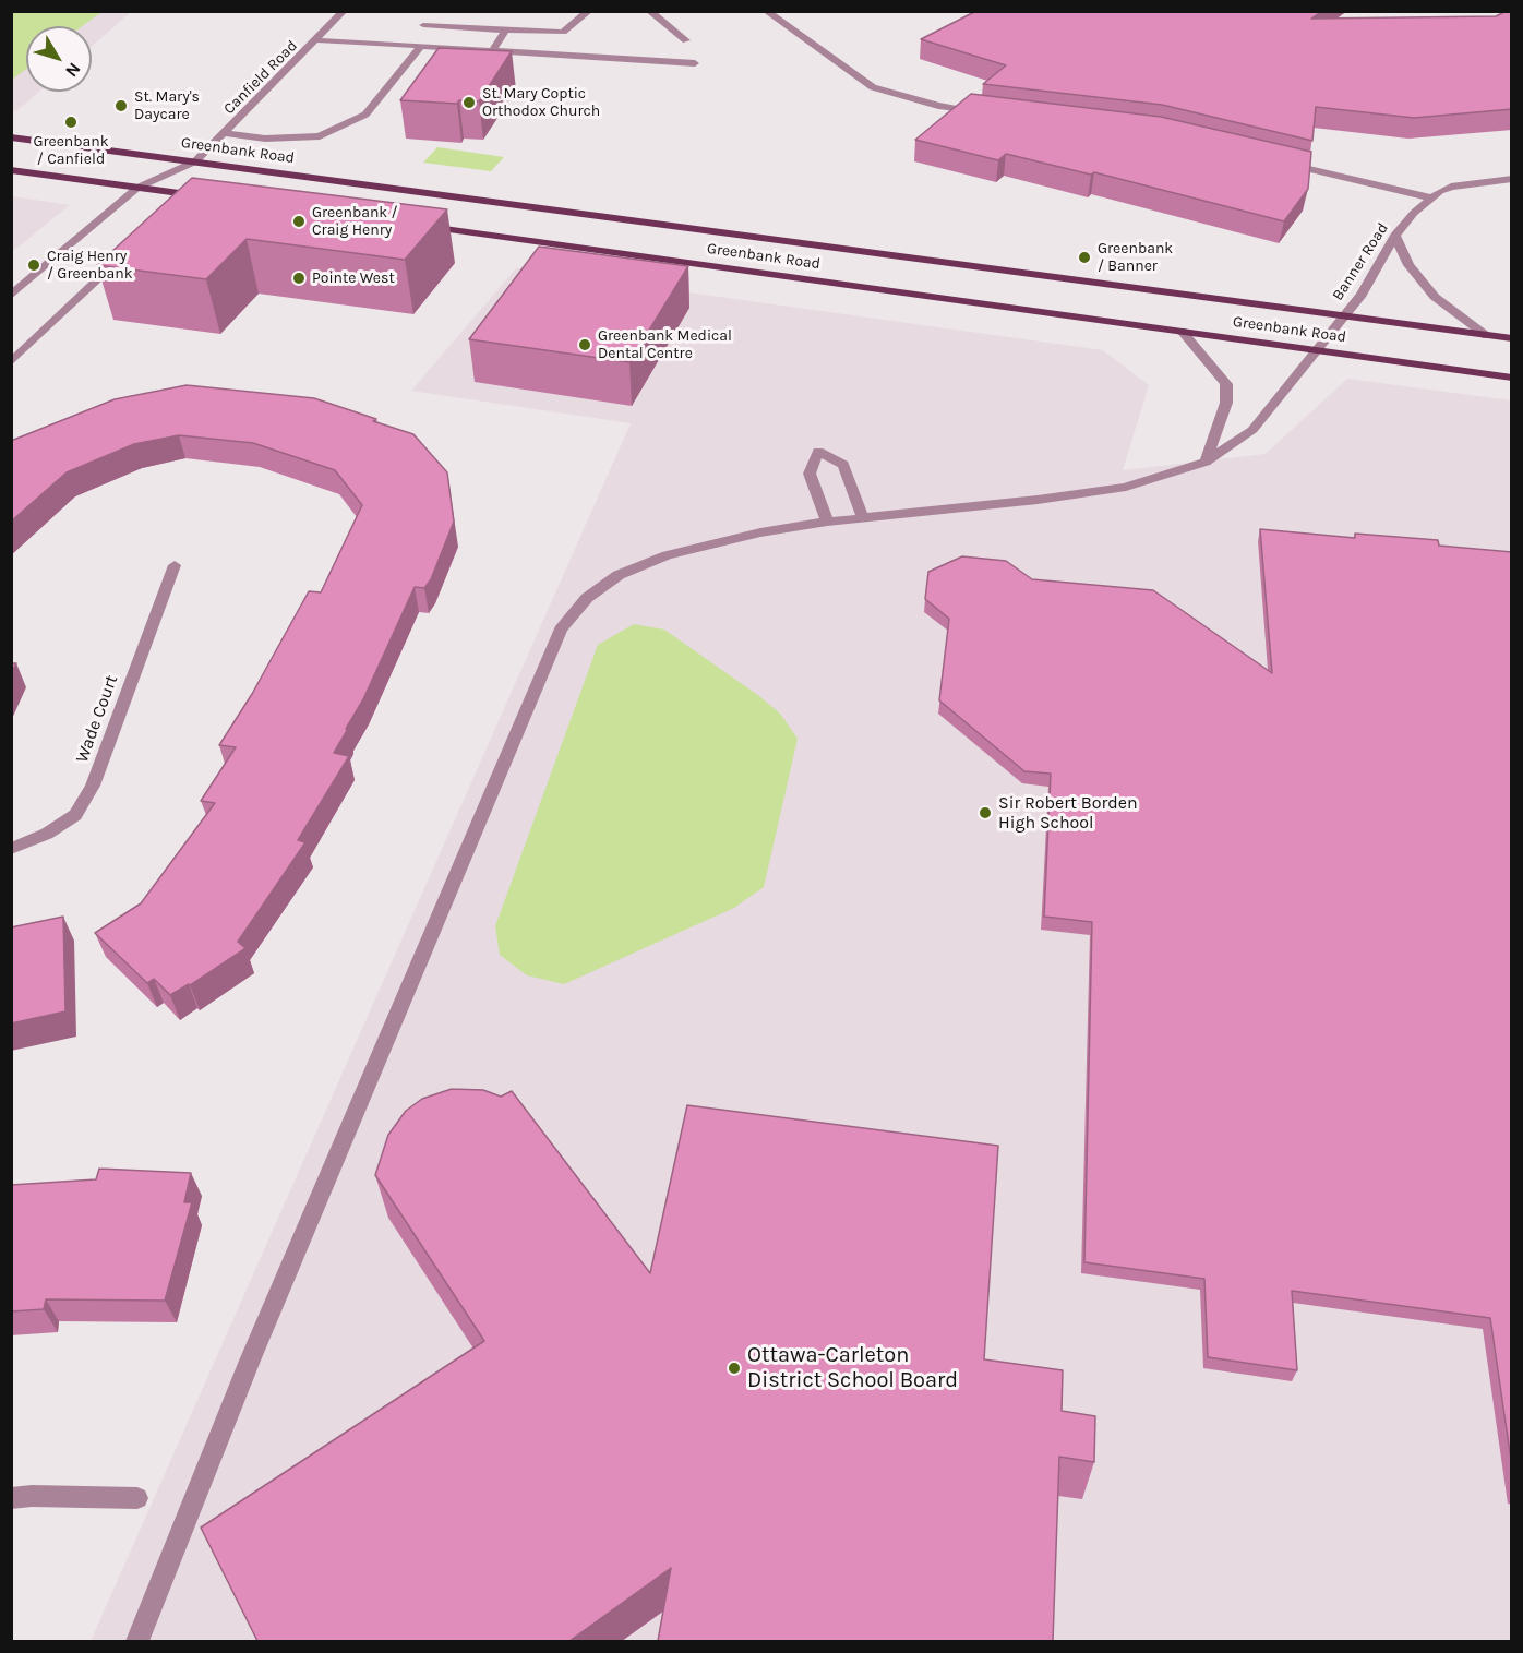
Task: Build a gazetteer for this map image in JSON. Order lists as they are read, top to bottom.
{
  "streets": {
    "main road": ["Greenbank Road"],
    "street": ["Canfield Road", "Banner Road", "Wade Court"]
  },
  "crossings": [
    ["Canfield Road", "Greenbank Road"],
    ["Greenbank Road", "Banner Road"]
  ],
  "places": [
    "St. Mary Coptic Orthodox Church",
    "St. Mary's Daycare",
    "Greenbank / Canfield",
    "Greenbank / Craig Henry",
    "Greenbank / Banner",
    "Craig Henry / Greenbank",
    "Pointe West",
    "Greenbank Medical Dental Centre",
    "Sir Robert Borden High School",
    "Ottawa-Carleton District School Board"
  ],
  "north": "bottom right"
}
